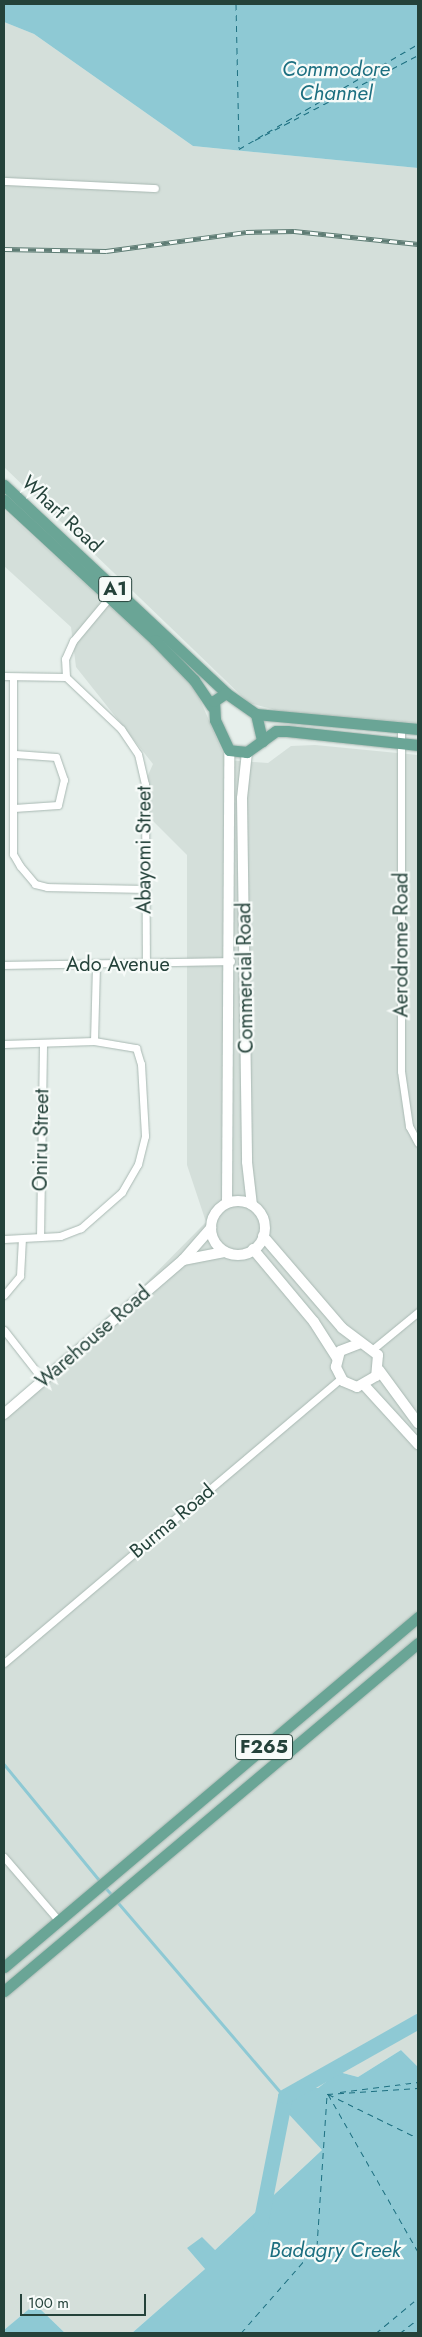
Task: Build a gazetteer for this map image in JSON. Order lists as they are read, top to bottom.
{
  "streets": {
    "main road": [
      "Wharf Road",
      "A1",
      "Commercial Road",
      "Warehouse Road",
      "F265"
    ],
    "street": [
      "Abayomi Street",
      "Aerodrome Road",
      "Ado Avenue",
      "Oniru Street",
      "Burma Road"
    ]
  },
  "crossings": [
    ["Wharf Road", "Commercial Road"],
    ["Abayomi Street", "Ado Avenue"],
    ["Ado Avenue", "Commercial Road"],
    ["Commercial Road", "Warehouse Road"]
  ],
  "water": ["Commodore Channel", "Badagry Creek"],
  "scale_bar": "100 m"
}
